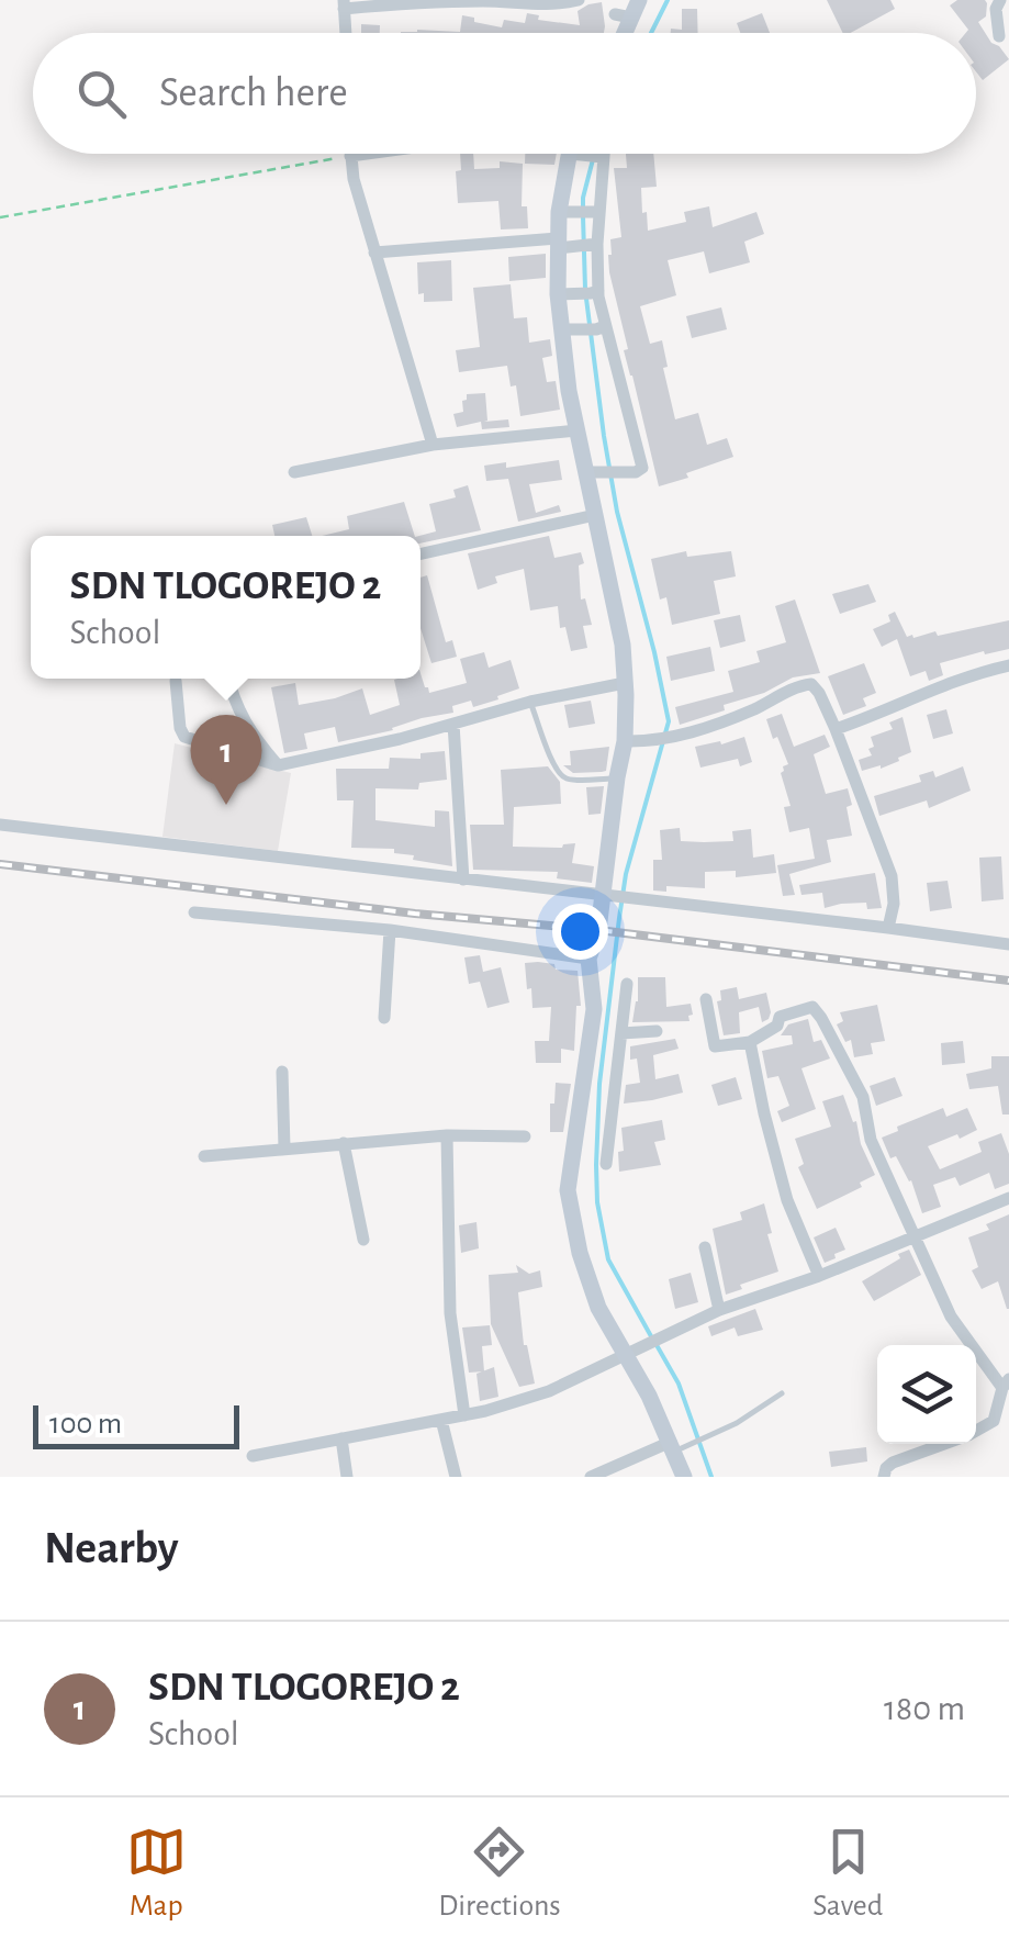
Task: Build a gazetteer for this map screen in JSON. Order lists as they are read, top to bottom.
{
  "scale_bar": "100 m",
  "page": {
    "search": "Search here",
    "popup": ["SDN TLOGOREJO 2", "School"],
    "pins": "1",
    "scale": "100 m",
    "heading": "Nearby",
    "list": [
      {
        "mark": "1",
        "name": "SDN TLOGOREJO 2",
        "note": "School",
        "value": "180 m"
      }
    ],
    "nav": ["Map", "Directions", "Saved"]
  }
}
